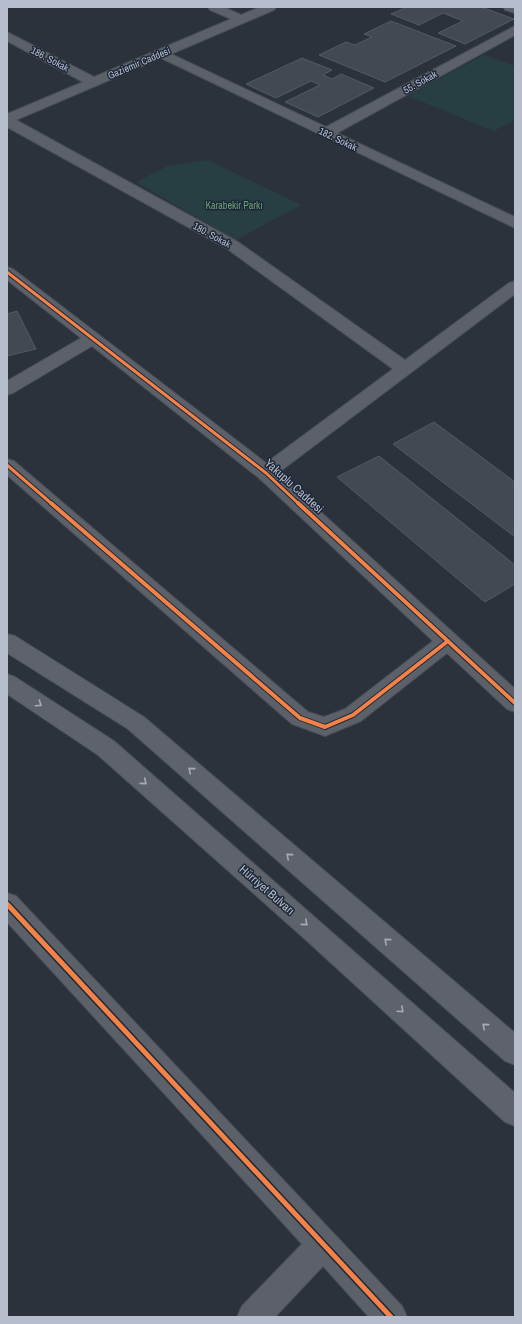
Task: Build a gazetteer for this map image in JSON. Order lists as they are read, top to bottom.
{
  "streets": {
    "main road": ["Hürriyet Bulvarı"],
    "street": [
      "186. Sokak",
      "Gaziemir Caddesi",
      "55. Sokak",
      "182. Sokak",
      "180. Sokak",
      "Yakuplu Caddesi"
    ]
  },
  "crossings": [
    ["186. Sokak", "Gaziemir Caddesi"],
    ["Gaziemir Caddesi", "182. Sokak"],
    ["Gaziemir Caddesi", "180. Sokak"],
    ["55. Sokak", "182. Sokak"]
  ],
  "parks": ["Karabekir Parkı"]
}
